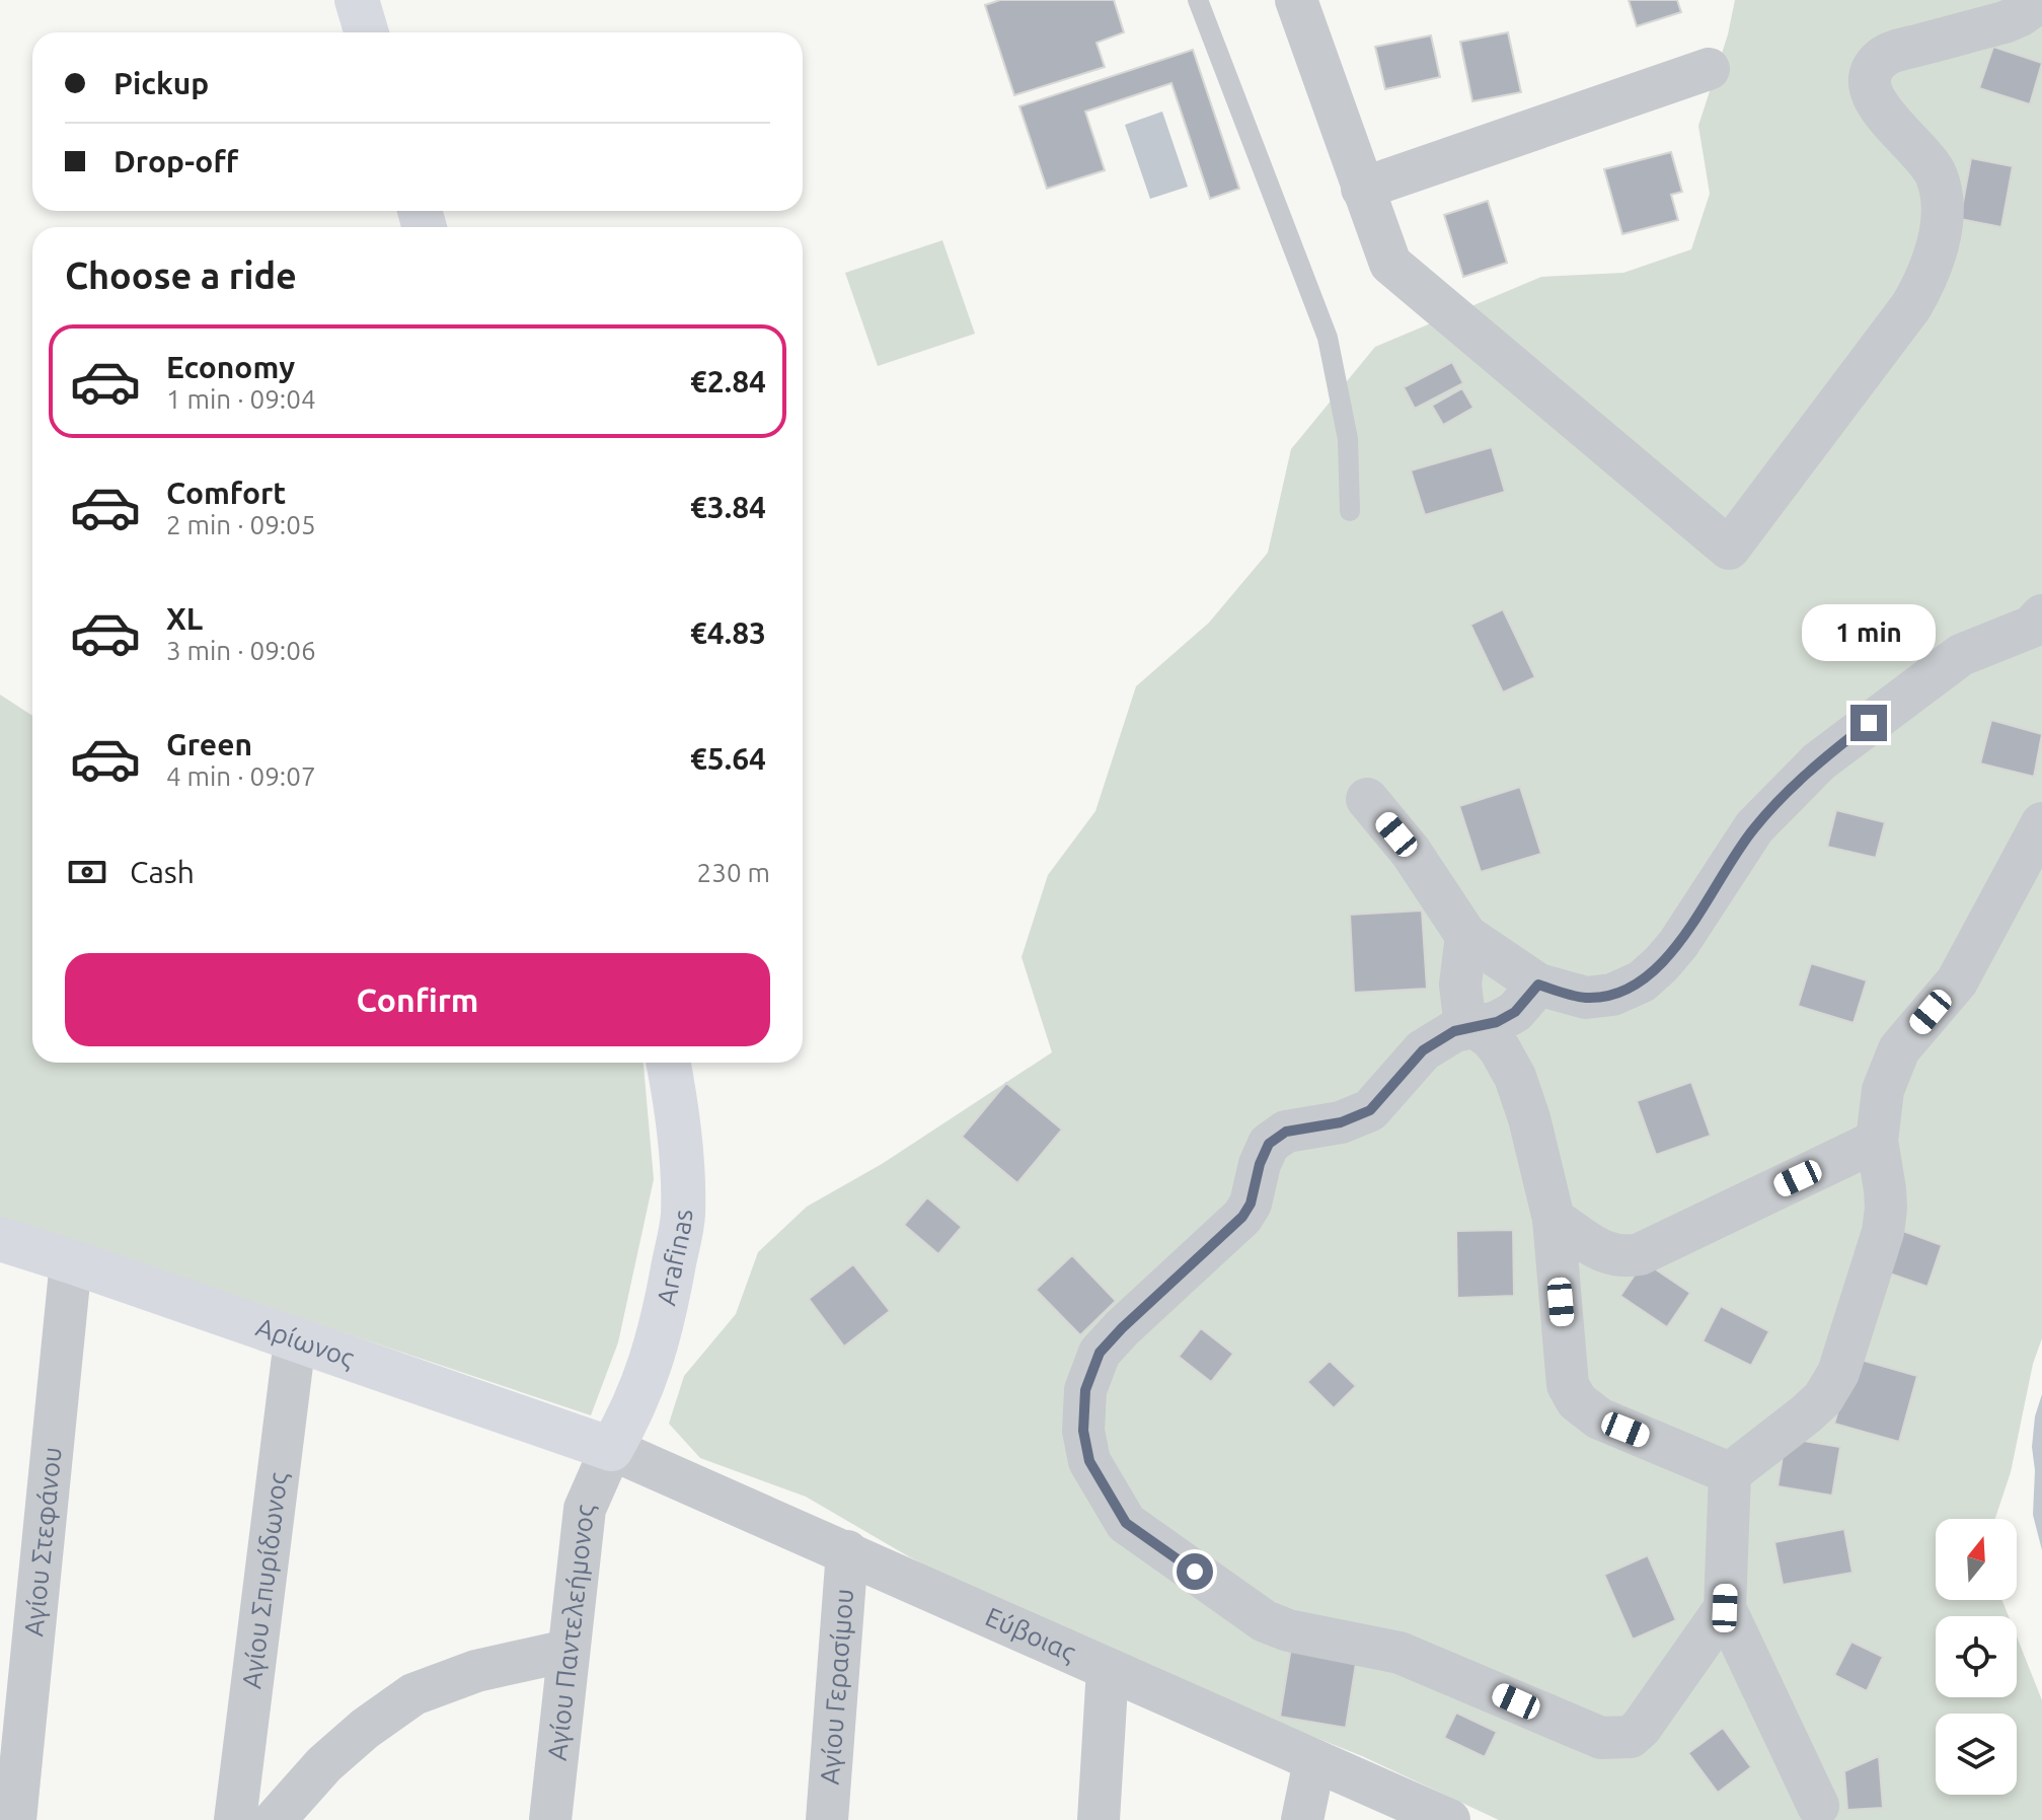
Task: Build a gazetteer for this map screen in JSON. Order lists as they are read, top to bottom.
{
  "streets": {
    "main road": ["Arafinas", "Αρίωνος"],
    "street": [
      "Αγίου Στεφάνου",
      "Αγίου Σπυρίδωνος",
      "Αγίου Παντελεήμονος",
      "Εύβοιας",
      "Αγίου Γερασίμου"
    ]
  },
  "crossings": [
    ["Arafinas", "Αρίωνος"],
    ["Arafinas", "Αγίου Παντελεήμονος"],
    ["Arafinas", "Εύβοιας"],
    ["Αρίωνος", "Αγίου Στεφάνου"],
    ["Αρίωνος", "Αγίου Σπυρίδωνος"],
    ["Αρίωνος", "Αγίου Παντελεήμονος"],
    ["Αρίωνος", "Εύβοιας"],
    ["Αγίου Παντελεήμονος", "Εύβοιας"],
    ["Εύβοιας", "Αγίου Γερασίμου"]
  ],
  "north": "top",
  "page": {
    "banner": ["Pickup", "Drop-off"],
    "heading": "Choose a ride",
    "list": [
      {
        "name": "Economy",
        "note": "1 min · 09:04",
        "value": "€2.84"
      },
      {
        "name": "Comfort",
        "note": "2 min · 09:05",
        "value": "€3.84"
      },
      {
        "name": "XL",
        "note": "3 min · 09:06",
        "value": "€4.83"
      },
      {
        "name": "Green",
        "note": "4 min · 09:07",
        "value": "€5.64"
      }
    ],
    "bubble": "1 min",
    "pay": ["Cash", "230 m"],
    "buttons": "Confirm"
  }
}
